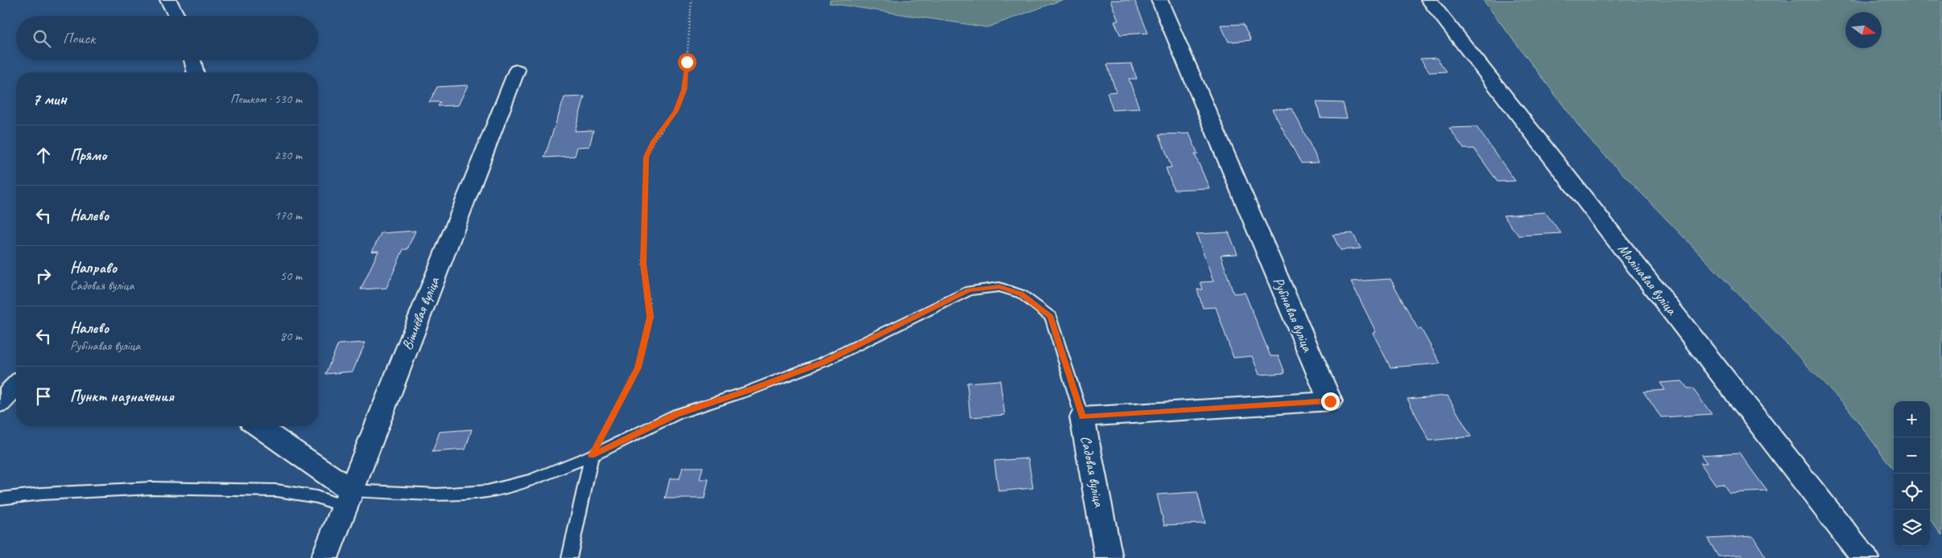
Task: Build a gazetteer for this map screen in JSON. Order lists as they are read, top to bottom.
{
  "streets": {
    "street": [
      "Малінавая вуліца",
      "Вішнёвая вуліца",
      "Рубінавая вуліца",
      "Садовая вуліца"
    ]
  },
  "crossings": [
    ["Рубінавая вуліца", "Садовая вуліца"]
  ],
  "north": "right",
  "page": {
    "search": "Поиск",
    "heading": ["7 мин", "Пешком · 530 m"],
    "list": [
      ["Прямо", "230 m"],
      ["Налево", "170 m"],
      ["Направо", "Садовая вуліца", "50 m"],
      ["Налево", "Рубінавая вуліца", "80 m"],
      "Пункт назначения"
    ],
    "map_buttons": ["+", "−"]
  }
}
